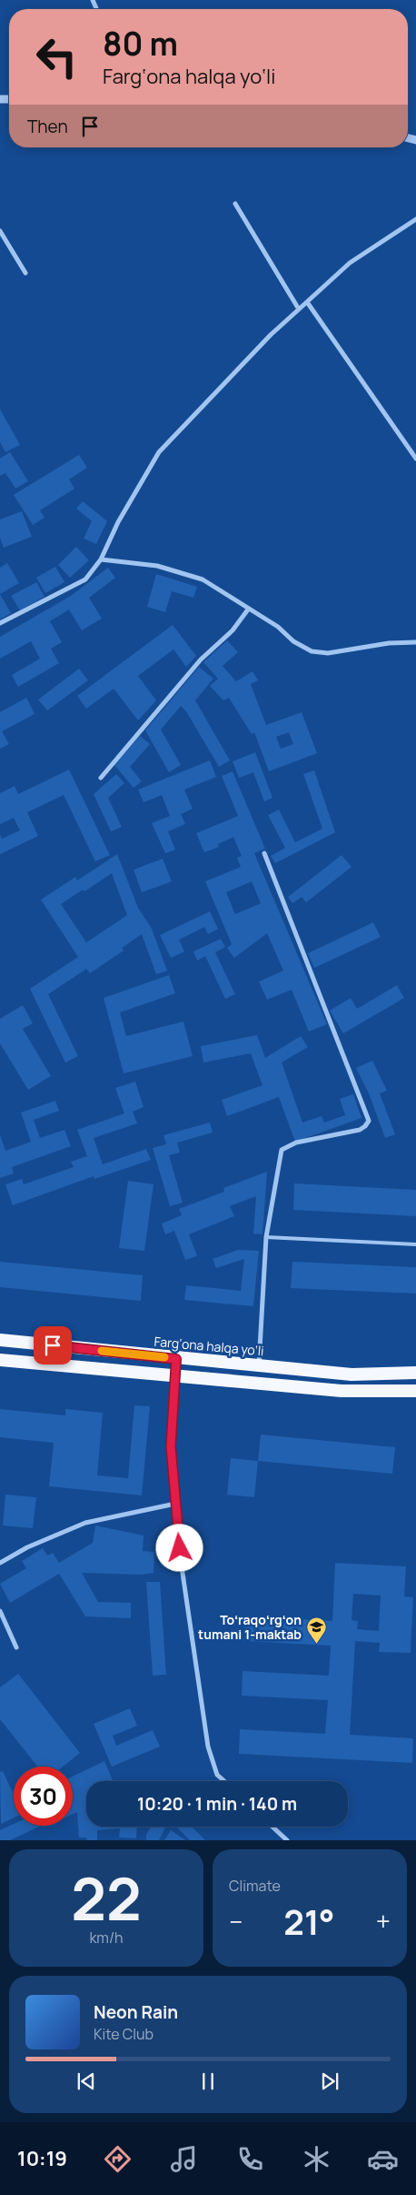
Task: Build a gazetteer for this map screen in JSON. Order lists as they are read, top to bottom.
{
  "streets": {
    "highway": ["Farg‘ona halqa yo‘li"]
  },
  "places": {
    "school or university": ["Toʻraqoʻrgʻon tumani 1-maktab"]
  },
  "page": {
    "turn": ["80 m", "Farg‘ona halqa yo‘li"],
    "then": "Then",
    "limit": "30",
    "trip": "10:20 · 1 min · 140 m",
    "tile": [
      ["22", "km/h"],
      "Climate"
    ],
    "heat": ["−", "21°", "+"],
    "song": ["Neon Rain", "Kite Club"],
    "tabs": "10:19"
  }
}
